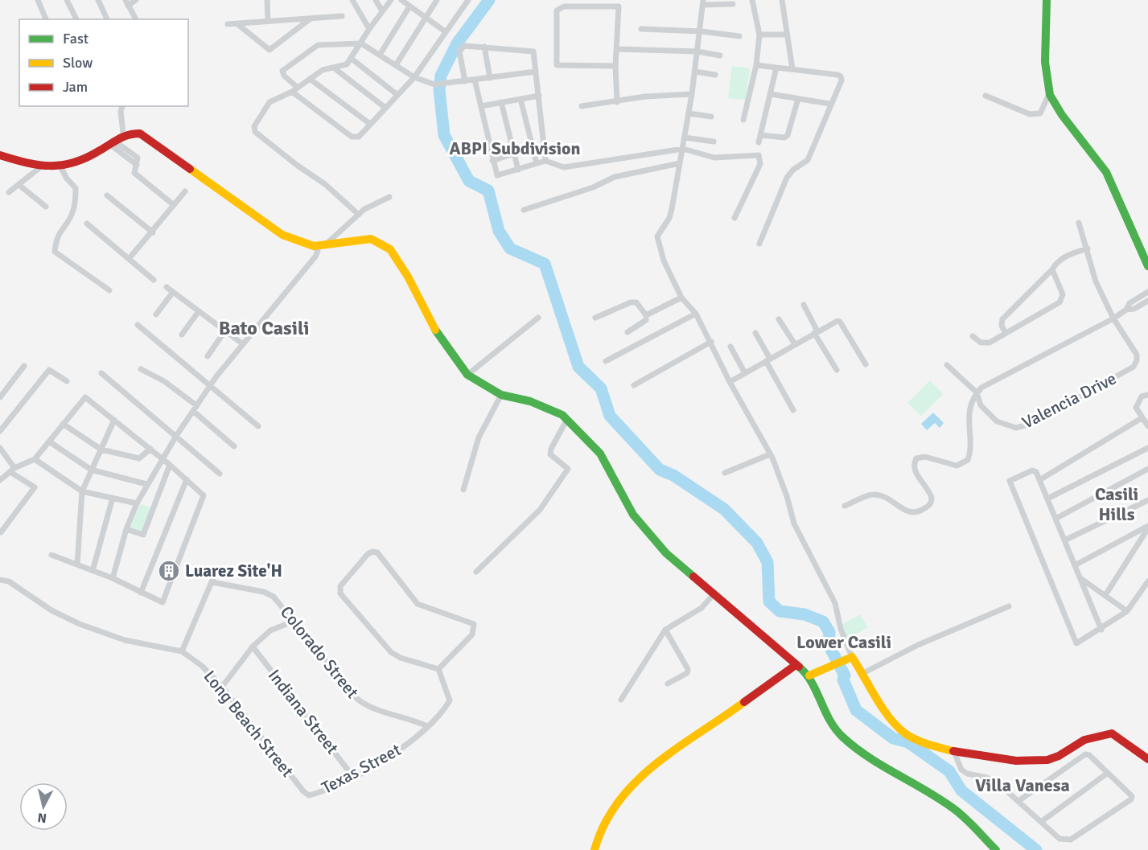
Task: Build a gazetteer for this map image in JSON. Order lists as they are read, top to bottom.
{
  "streets": {
    "street": [
      "Valencia Drive",
      "Colorado Street",
      "Indiana Street",
      "Long Beach Street",
      "Texas Street"
    ]
  },
  "crossings": [
    ["Colorado Street", "Texas Street"],
    ["Indiana Street", "Texas Street"],
    ["Long Beach Street", "Texas Street"]
  ],
  "districts": [
    "ABPI Subdivision",
    "Bato Casili",
    "Casili Hills",
    "Lower Casili",
    "Villa Vanesa"
  ],
  "places": {
    "building": ["Luarez Site'H"]
  },
  "legend": ["Fast", "Slow", "Jam"],
  "north": "bottom"
}
